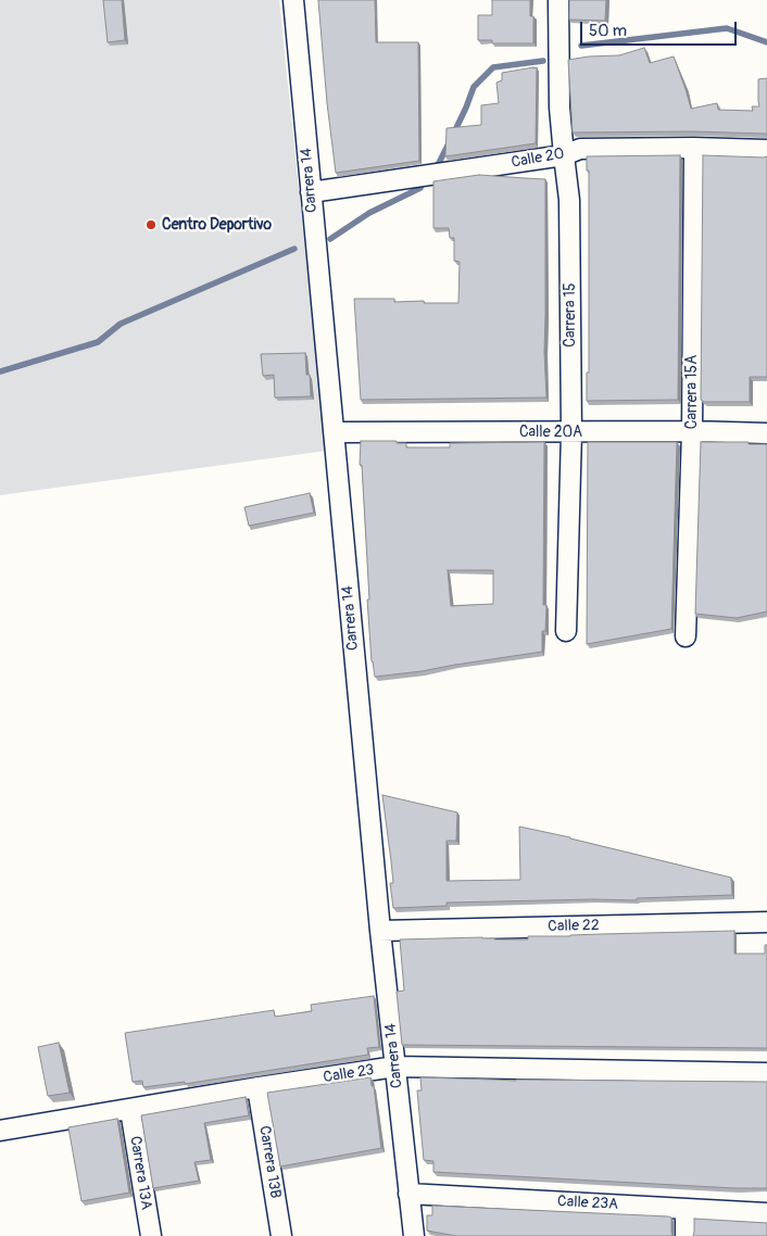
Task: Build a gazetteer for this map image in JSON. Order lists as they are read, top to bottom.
{
  "streets": {
    "street": [
      "Calle 20",
      "Carrera 14",
      "Carrera 15",
      "Carrera 15A",
      "Calle 20A",
      "Calle 22",
      "Calle 23",
      "Carrera 13B",
      "Carrera 13A",
      "Calle 23A"
    ]
  },
  "crossings": [
    ["Calle 20", "Carrera 14"],
    ["Calle 20", "Carrera 15"],
    ["Calle 20", "Carrera 15A"],
    ["Carrera 14", "Calle 20A"],
    ["Carrera 14", "Calle 22"],
    ["Carrera 14", "Calle 23"],
    ["Carrera 14", "Calle 23A"],
    ["Carrera 15", "Calle 20A"],
    ["Carrera 15A", "Calle 20A"],
    ["Calle 23", "Carrera 13B"],
    ["Calle 23", "Carrera 13A"]
  ],
  "places": ["Centro Deportivo"],
  "scale_bar": "50 m"
}
